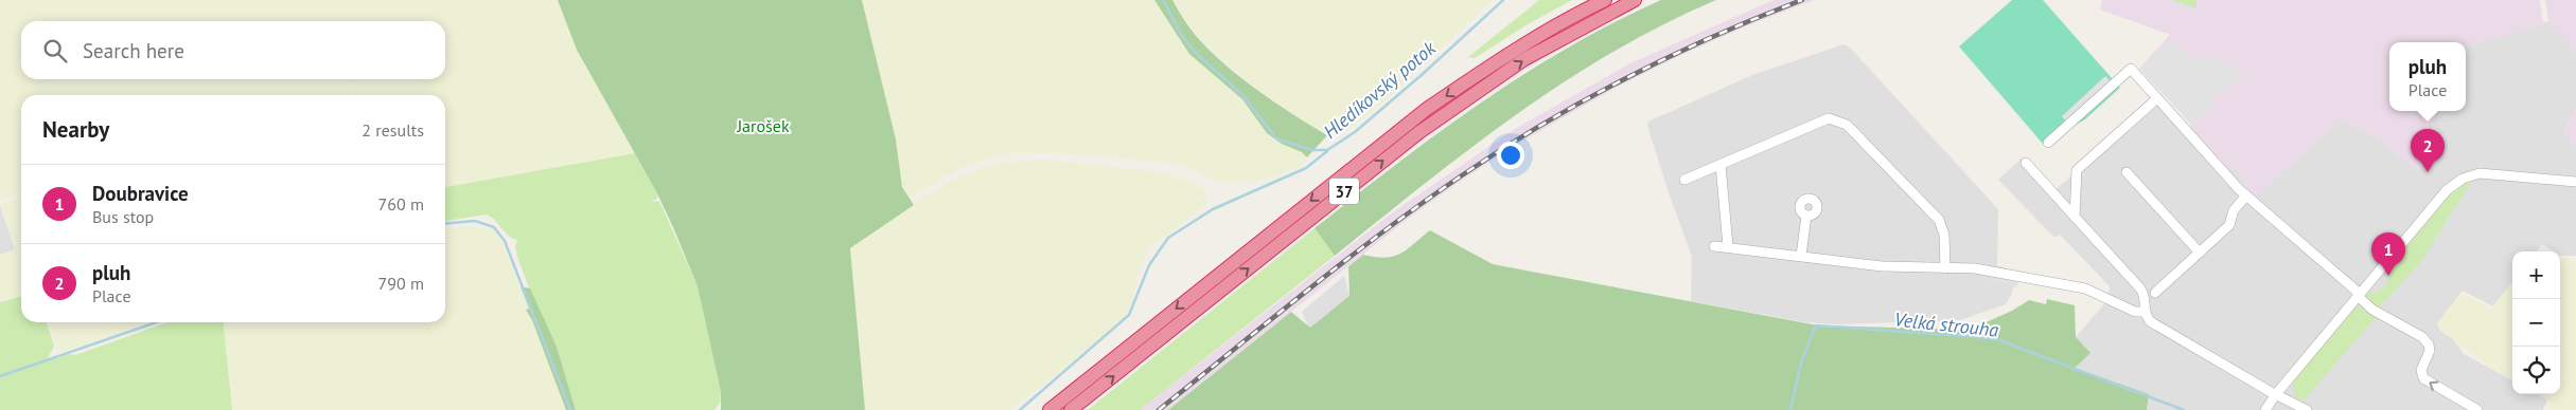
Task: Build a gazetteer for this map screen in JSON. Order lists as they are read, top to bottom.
{
  "streets": {
    "highway": ["37"]
  },
  "water": ["Hledíkovský potok", "Velká strouha"],
  "parks": ["Jarošek"],
  "page": {
    "search": "Search here",
    "popup": ["pluh", "Place"],
    "heading": ["Nearby", "2 results"],
    "pins": ["2", "1"],
    "list": [
      {
        "mark": "1",
        "name": "Doubravice",
        "note": "Bus stop",
        "value": "760 m"
      },
      {
        "mark": "2",
        "name": "pluh",
        "note": "Place",
        "value": "790 m"
      }
    ],
    "map_buttons": ["+", "−"]
  }
}
